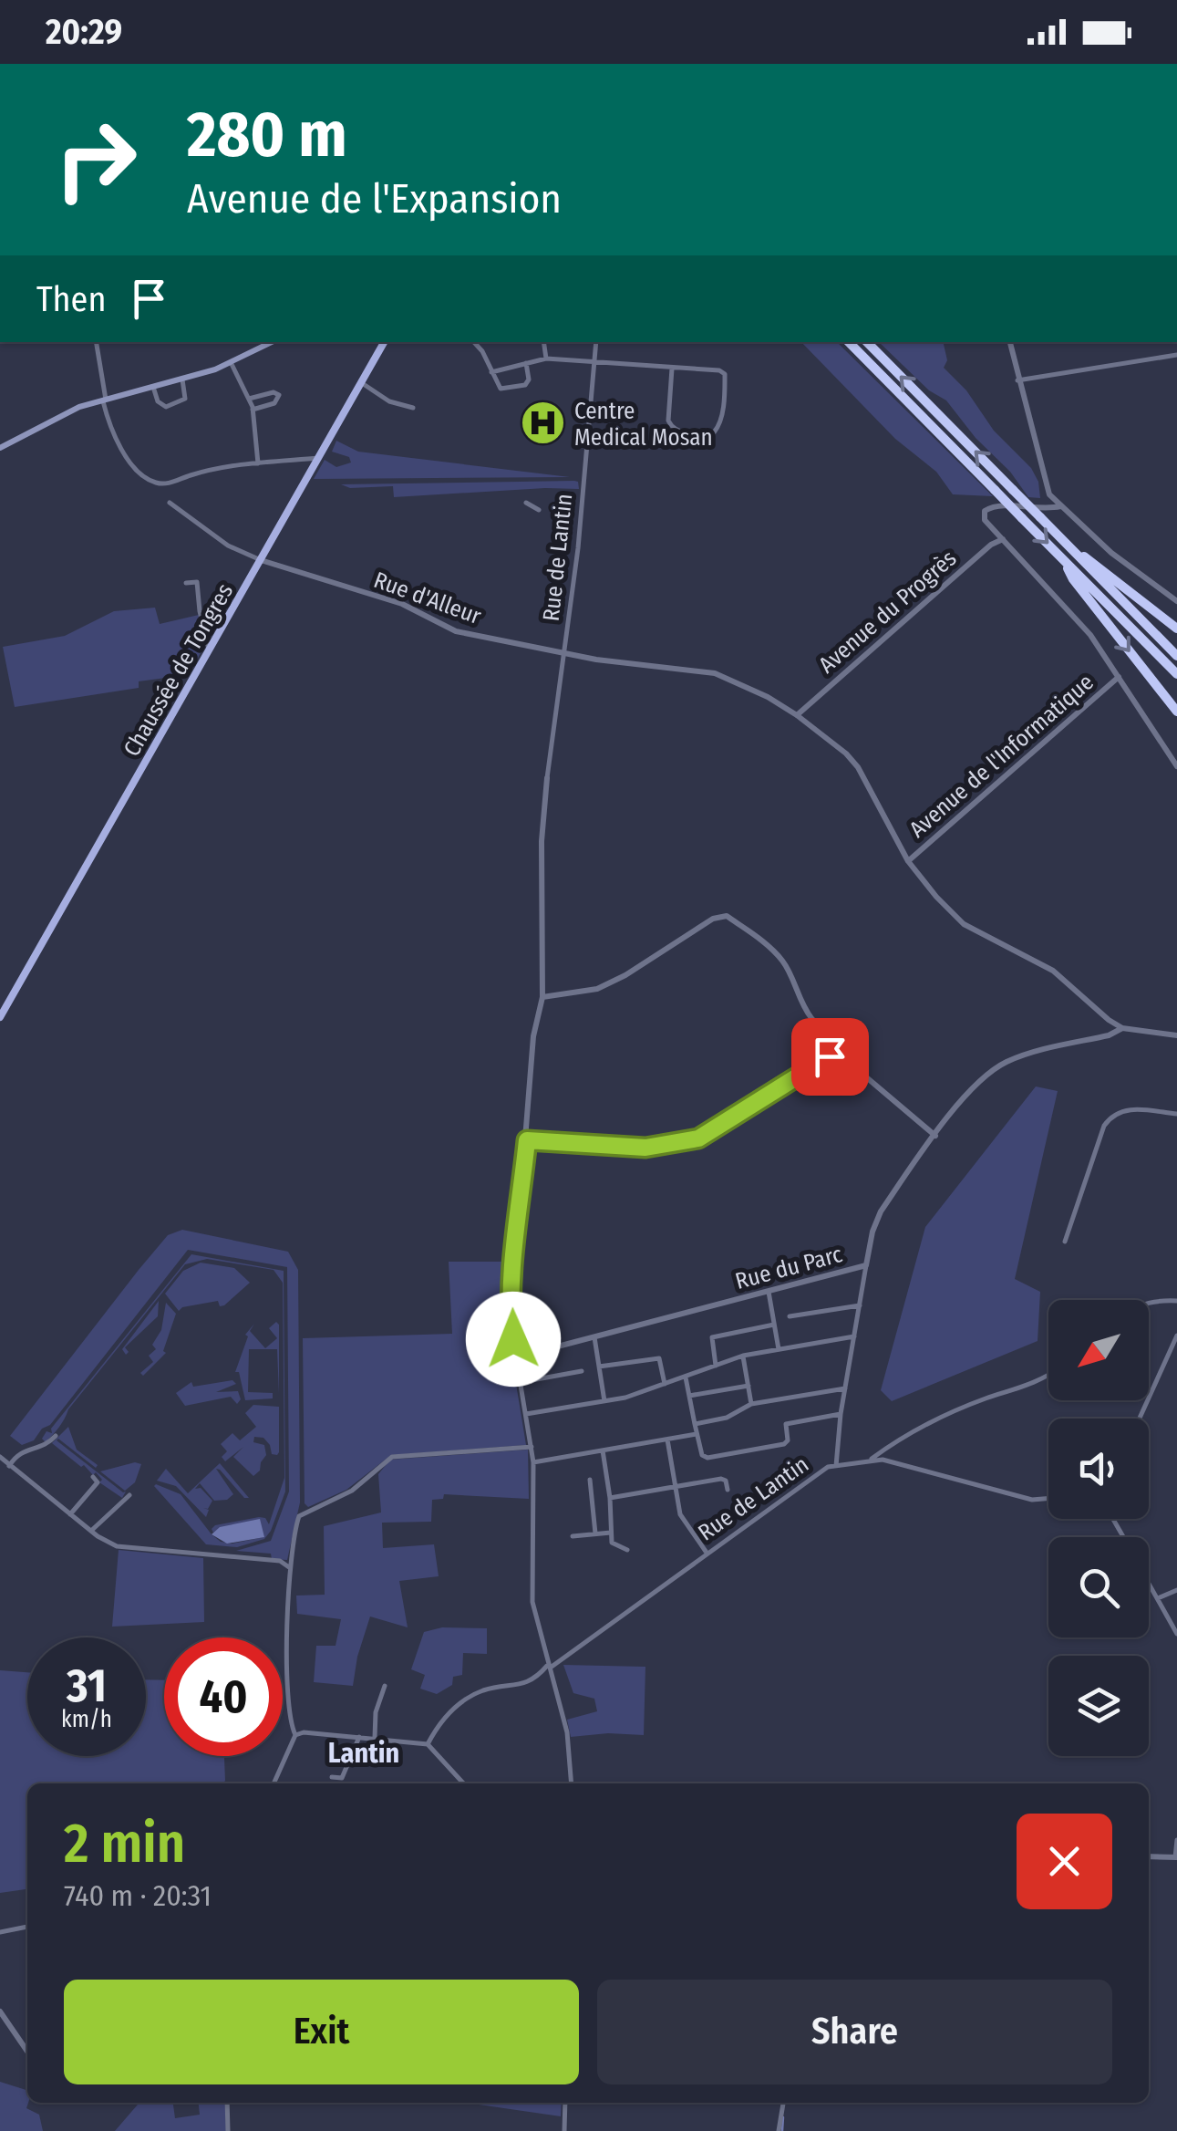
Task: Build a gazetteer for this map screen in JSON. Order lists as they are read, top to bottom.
{
  "streets": {
    "main road": ["Chaussée de Tongres"],
    "street": [
      "Rue de Lantin",
      "Rue d'Alleur",
      "Avenue du Progrès",
      "Avenue de l'Informatique",
      "Rue du Parc"
    ]
  },
  "crossings": [
    ["Rue de Lantin", "Rue d'Alleur"],
    ["Rue d'Alleur", "Avenue du Progrès"],
    ["Rue d'Alleur", "Chaussée de Tongres"],
    ["Rue d'Alleur", "Avenue de l'Informatique"],
    ["Rue d'Alleur", "Rue du Parc"]
  ],
  "districts": ["Lantin"],
  "places": {
    "hospital": ["Centre Medical Mosan"]
  },
  "north": "bottom left",
  "page": {
    "status": "20:29",
    "turn": ["280 m", "Avenue de l'Expansion"],
    "then": "Then",
    "speed": "31 km/h",
    "limit": "40",
    "heading": ["2 min", "740 m · 20:31"],
    "buttons": ["Exit", "Share"]
  }
}
